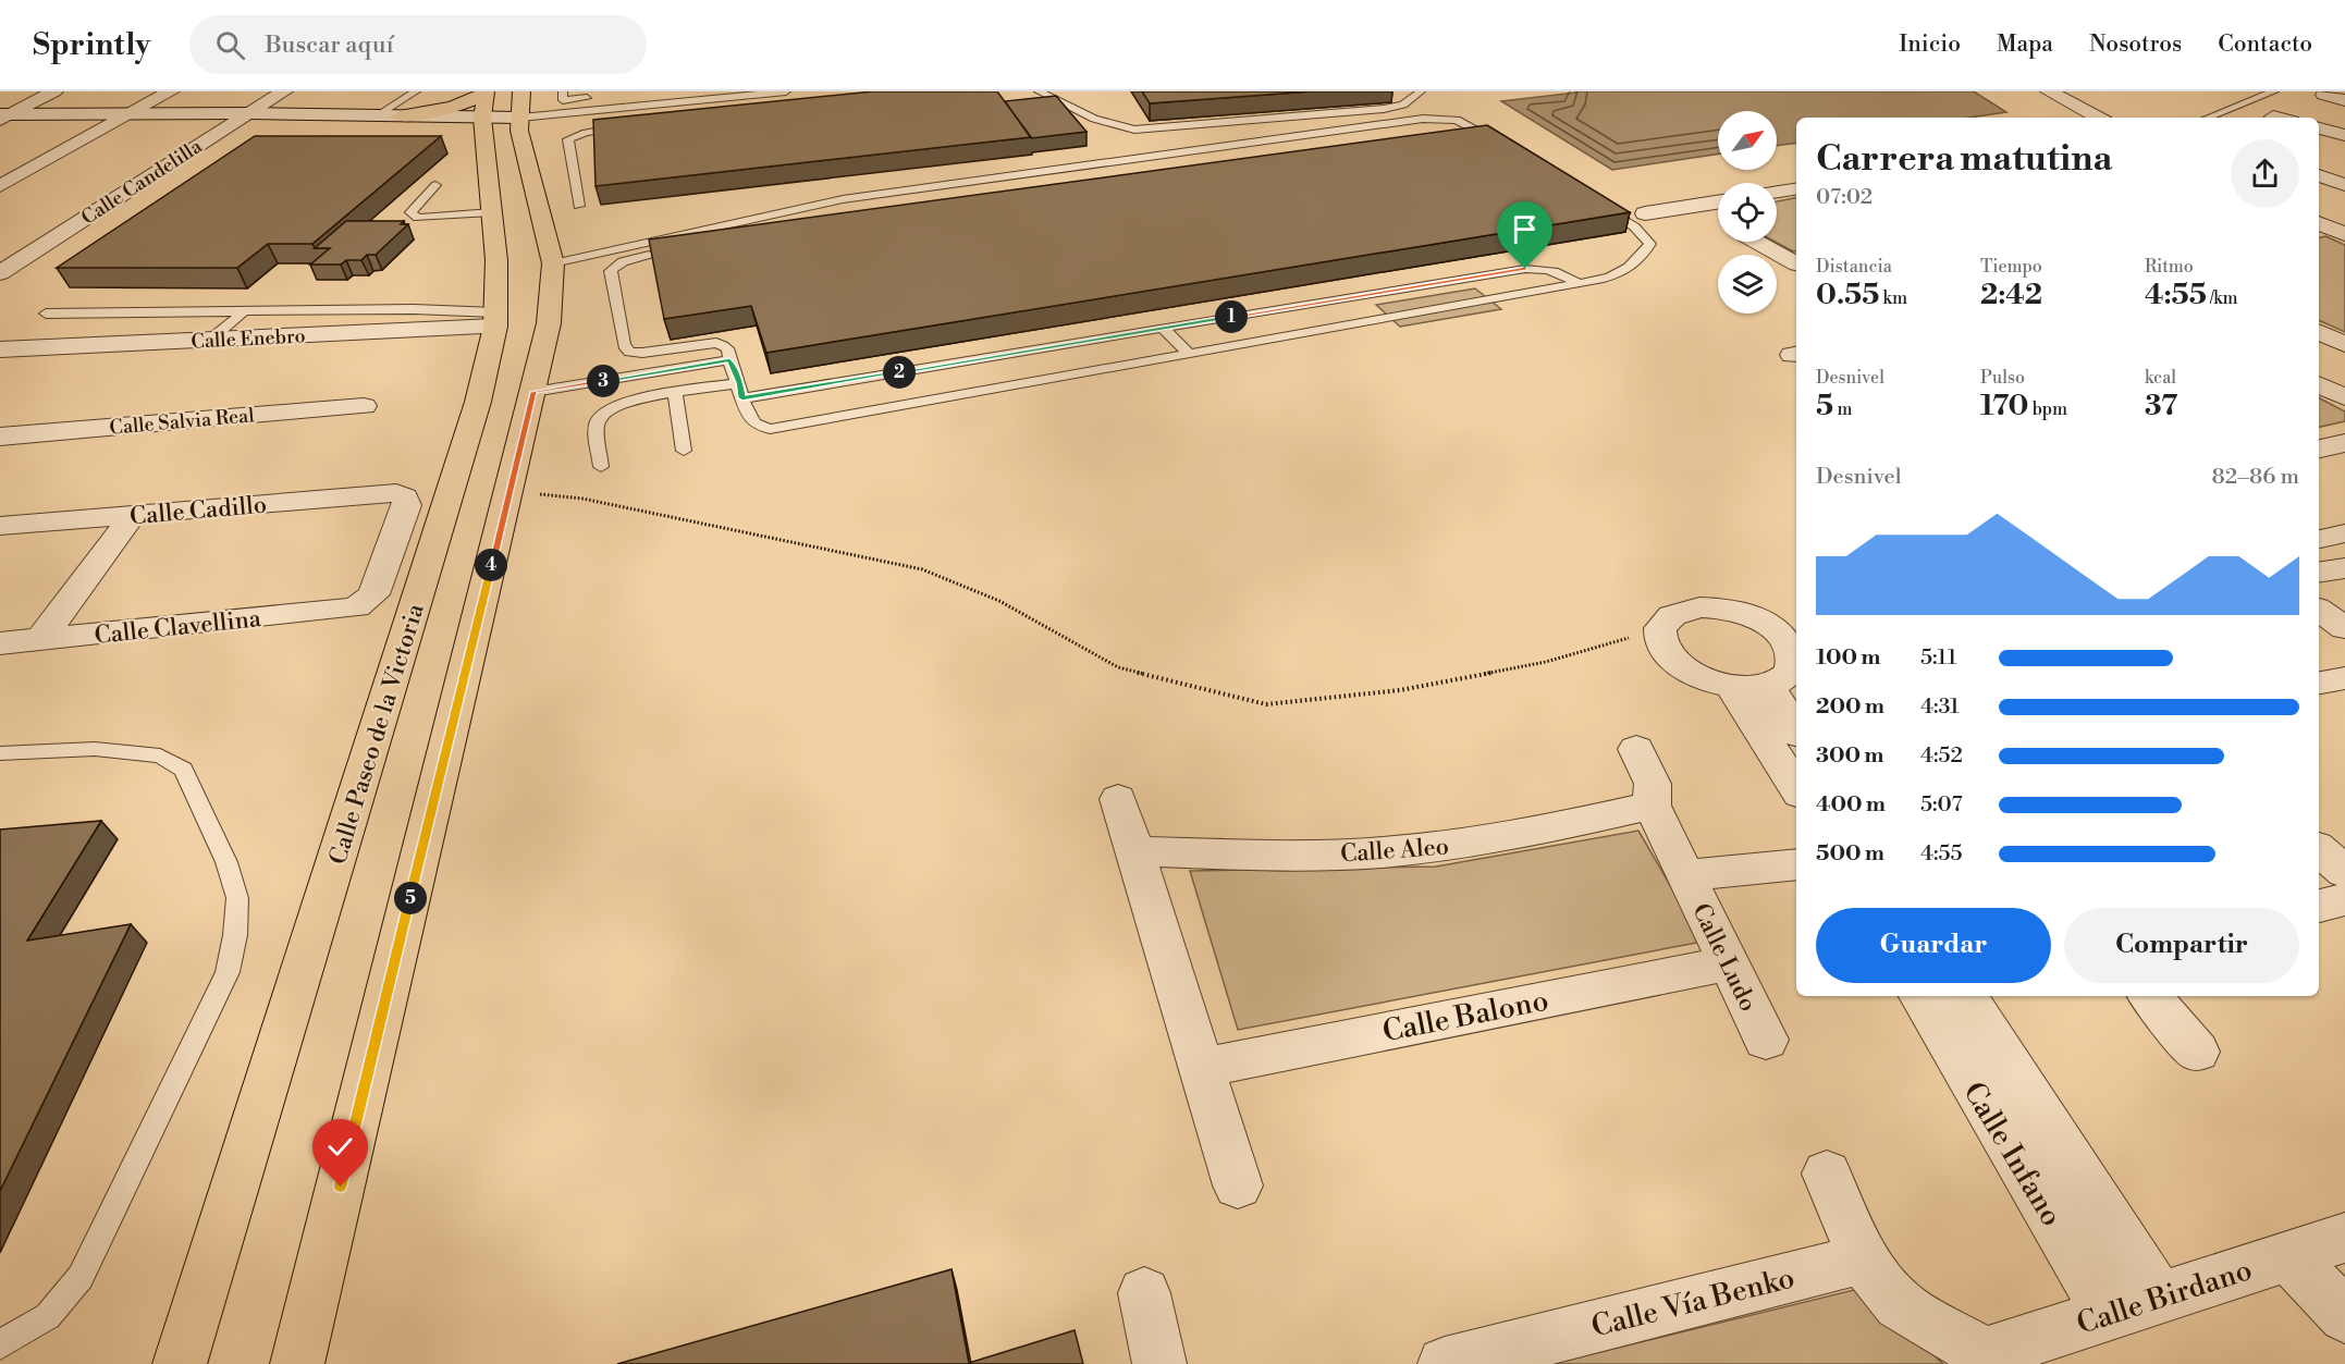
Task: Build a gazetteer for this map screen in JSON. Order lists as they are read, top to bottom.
{
  "streets": {
    "main road": ["Calle Paseo de la Victoria"],
    "street": [
      "Calle Candelilla",
      "Calle Enebro",
      "Calle Salvia Real",
      "Calle Cadillo",
      "Calle Clavellina",
      "Calle Aleo",
      "Calle Ludo",
      "Calle Balono",
      "Calle Infano",
      "Calle Birdano",
      "Calle Vía Benko"
    ]
  },
  "crossings": [
    ["Calle Enebro", "Calle Paseo de la Victoria"],
    ["Calle Cadillo", "Calle Clavellina"],
    ["Calle Aleo", "Calle Ludo"],
    ["Calle Ludo", "Calle Balono"],
    ["Calle Infano", "Calle Birdano"]
  ],
  "north": "top right",
  "page": {
    "header": "Sprintly",
    "search": "Buscar aquí",
    "nav": [
      "Inicio",
      "Mapa",
      "Nosotros",
      "Contacto"
    ],
    "heading": ["Carrera matutina", "07:02"],
    "stats": [
      ["Distancia", "0.55 km"],
      ["Tiempo", "2:42"],
      ["Ritmo", "4:55 /km"],
      ["Desnivel", "5 m"],
      ["Pulso", "170 bpm"],
      ["kcal", "37"]
    ],
    "pins": [
      "1",
      "2",
      "3",
      "4",
      "5"
    ],
    "chart": ["Desnivel", "82–86 m"],
    "list": [
      {
        "name": "100 m",
        "note": "5:11"
      },
      {
        "name": "200 m",
        "note": "4:31"
      },
      {
        "name": "300 m",
        "note": "4:52"
      },
      {
        "name": "400 m",
        "note": "5:07"
      },
      {
        "name": "500 m",
        "note": "4:55"
      }
    ],
    "buttons": ["Guardar", "Compartir"]
  }
}
